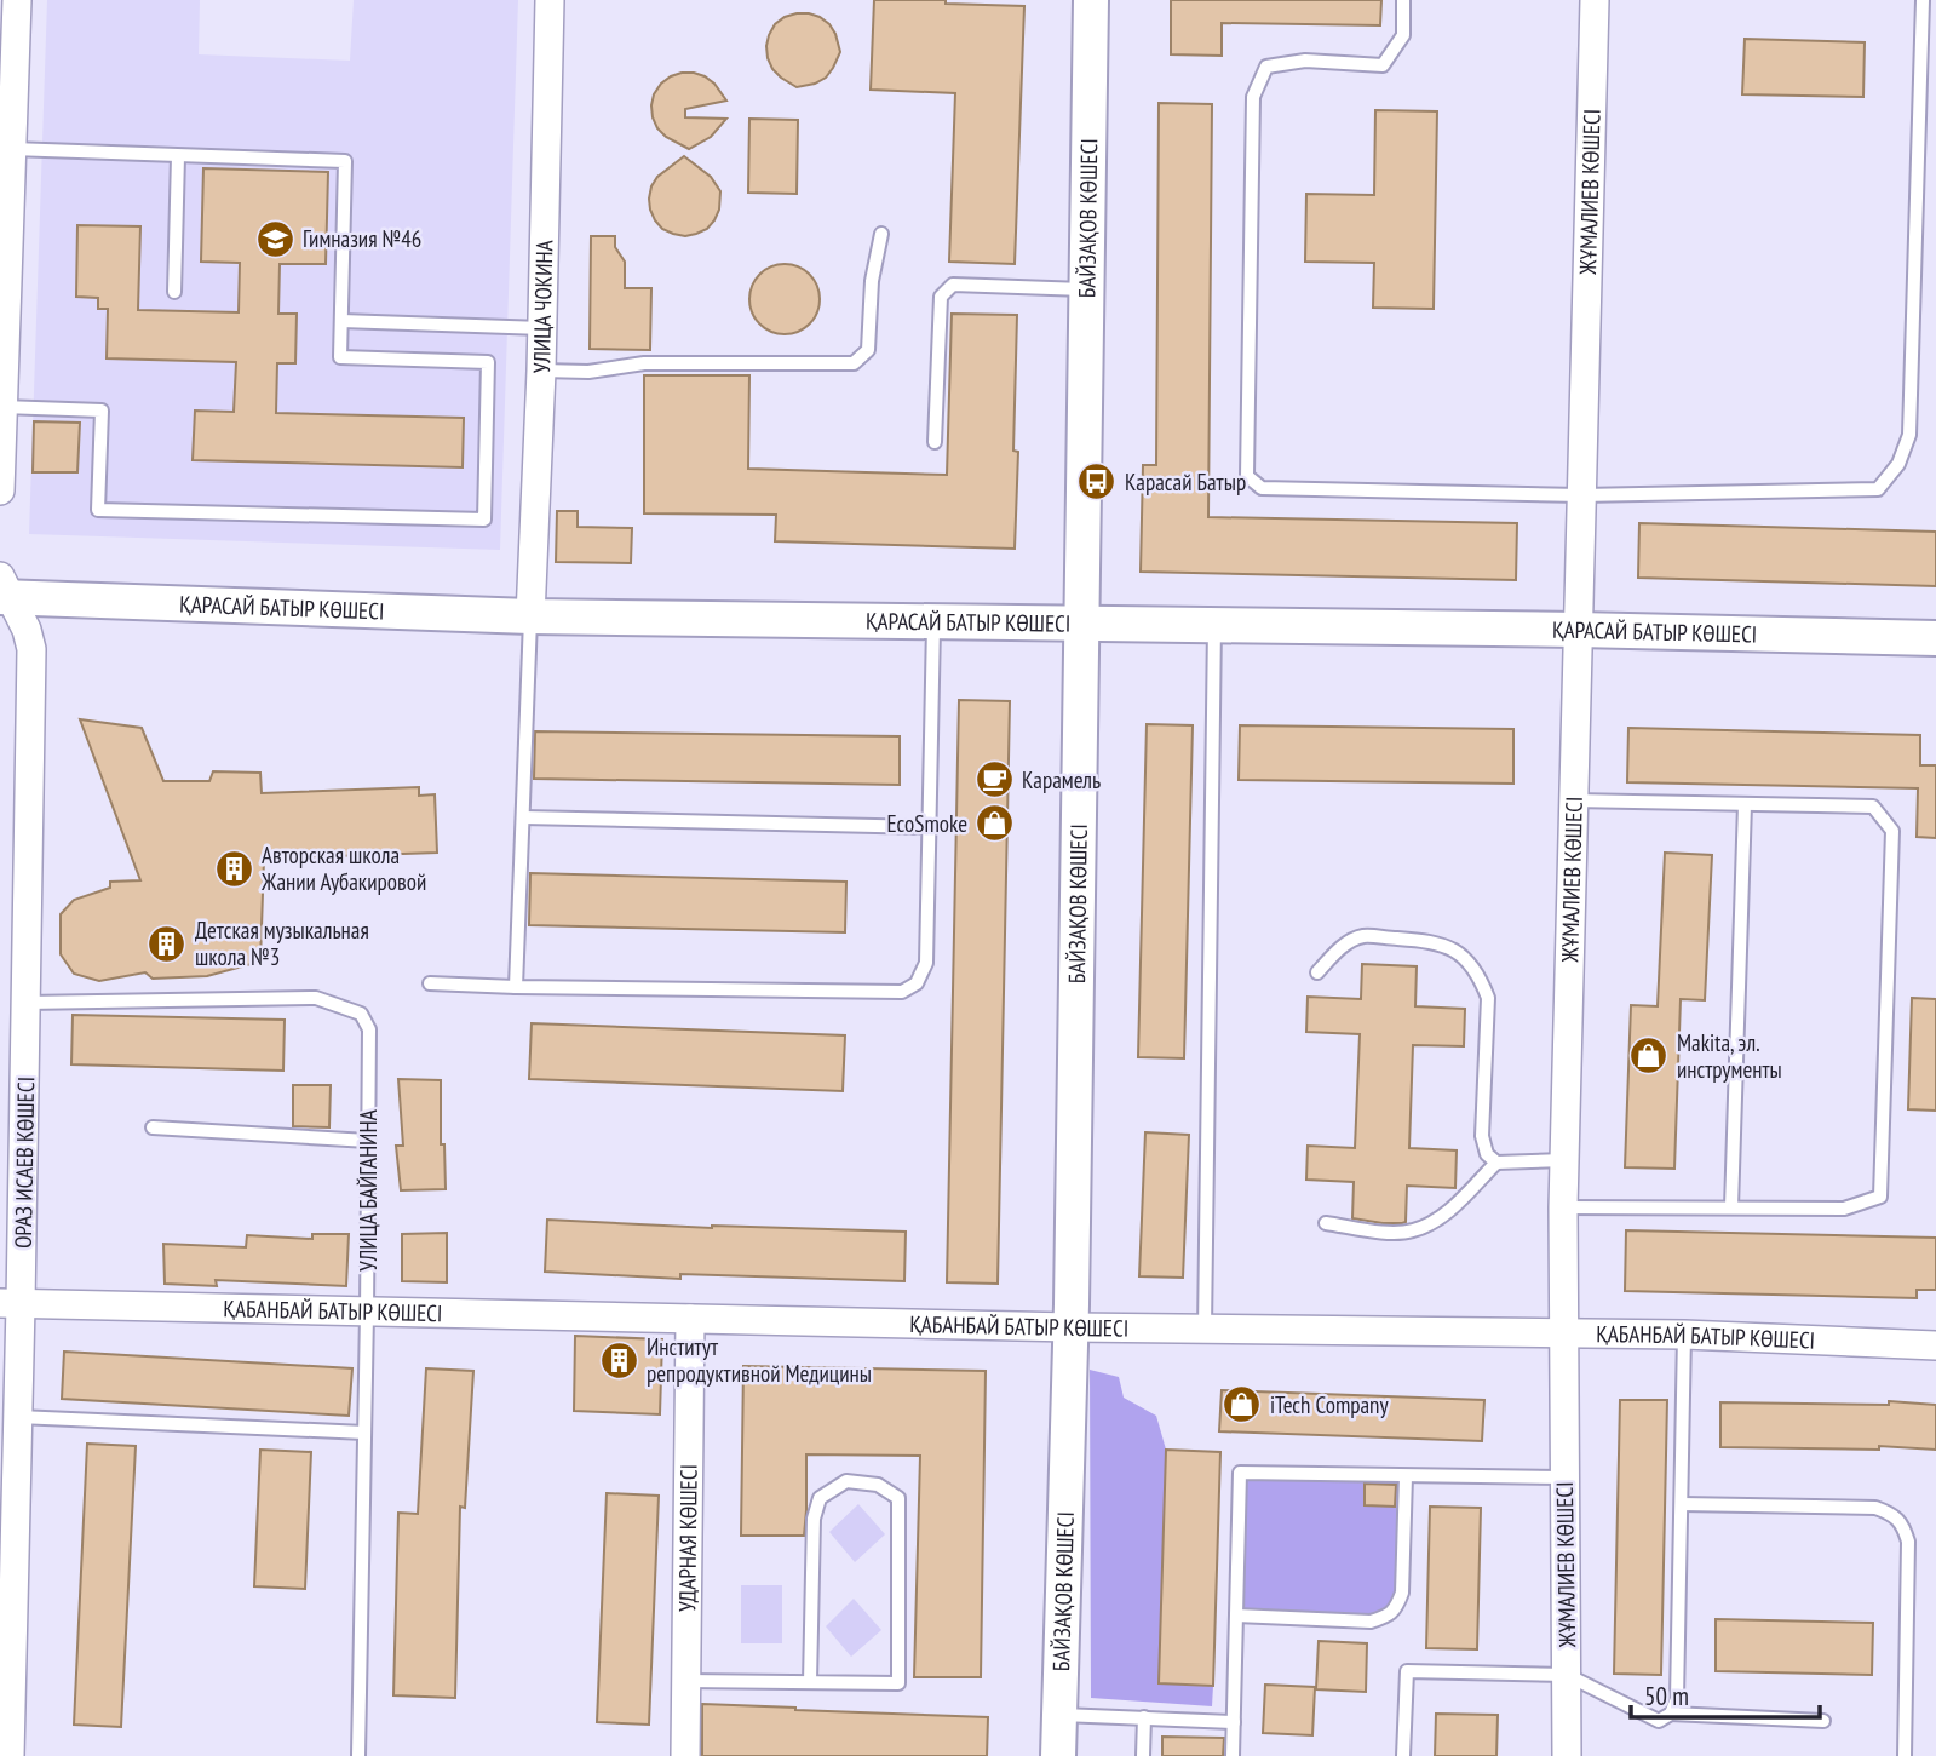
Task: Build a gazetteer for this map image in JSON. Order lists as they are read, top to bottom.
{
  "streets": {
    "street": [
      "ЖҰМАЛИЕВ КӨШЕСІ",
      "БАЙЗАҚОВ КӨШЕСІ",
      "УЛИЦА ЧОКИНА",
      "ҚАРАСАЙ БАТЫР КӨШЕСІ",
      "ОРАЗ ИСАЕВ КӨШЕСІ",
      "ҚАБАНБАЙ БАТЫР КӨШЕСІ",
      "УДАРНАЯ КӨШЕСІ"
    ],
    "lane": ["УЛИЦА БАЙГАНИНА"]
  },
  "crossings": [
    ["ЖҰМАЛИЕВ КӨШЕСІ", "ҚАРАСАЙ БАТЫР КӨШЕСІ"],
    ["ЖҰМАЛИЕВ КӨШЕСІ", "ҚАБАНБАЙ БАТЫР КӨШЕСІ"],
    ["БАЙЗАҚОВ КӨШЕСІ", "ҚАРАСАЙ БАТЫР КӨШЕСІ"],
    ["БАЙЗАҚОВ КӨШЕСІ", "ҚАБАНБАЙ БАТЫР КӨШЕСІ"],
    ["УЛИЦА ЧОКИНА", "ҚАРАСАЙ БАТЫР КӨШЕСІ"],
    ["ҚАРАСАЙ БАТЫР КӨШЕСІ", "ОРАЗ ИСАЕВ КӨШЕСІ"],
    ["ОРАЗ ИСАЕВ КӨШЕСІ", "УЛИЦА БАЙГАНИНА"],
    ["ОРАЗ ИСАЕВ КӨШЕСІ", "ҚАБАНБАЙ БАТЫР КӨШЕСІ"],
    ["УЛИЦА БАЙГАНИНА", "ҚАБАНБАЙ БАТЫР КӨШЕСІ"],
    ["ҚАБАНБАЙ БАТЫР КӨШЕСІ", "УДАРНАЯ КӨШЕСІ"]
  ],
  "places": {
    "school or university": ["Гимназия №46"],
    "bus stop": ["Карасай Батыр"],
    "cafe": ["Карамель"],
    "shop": ["EcoSmoke", "Makita, эл. инструменты", "iTech Company"],
    "building": ["Авторская школа Жании Аубакировой", "Детская музыкальная школа №3", "Институт репродуктивной Медицины"]
  },
  "scale_bar": "50 m"
}
